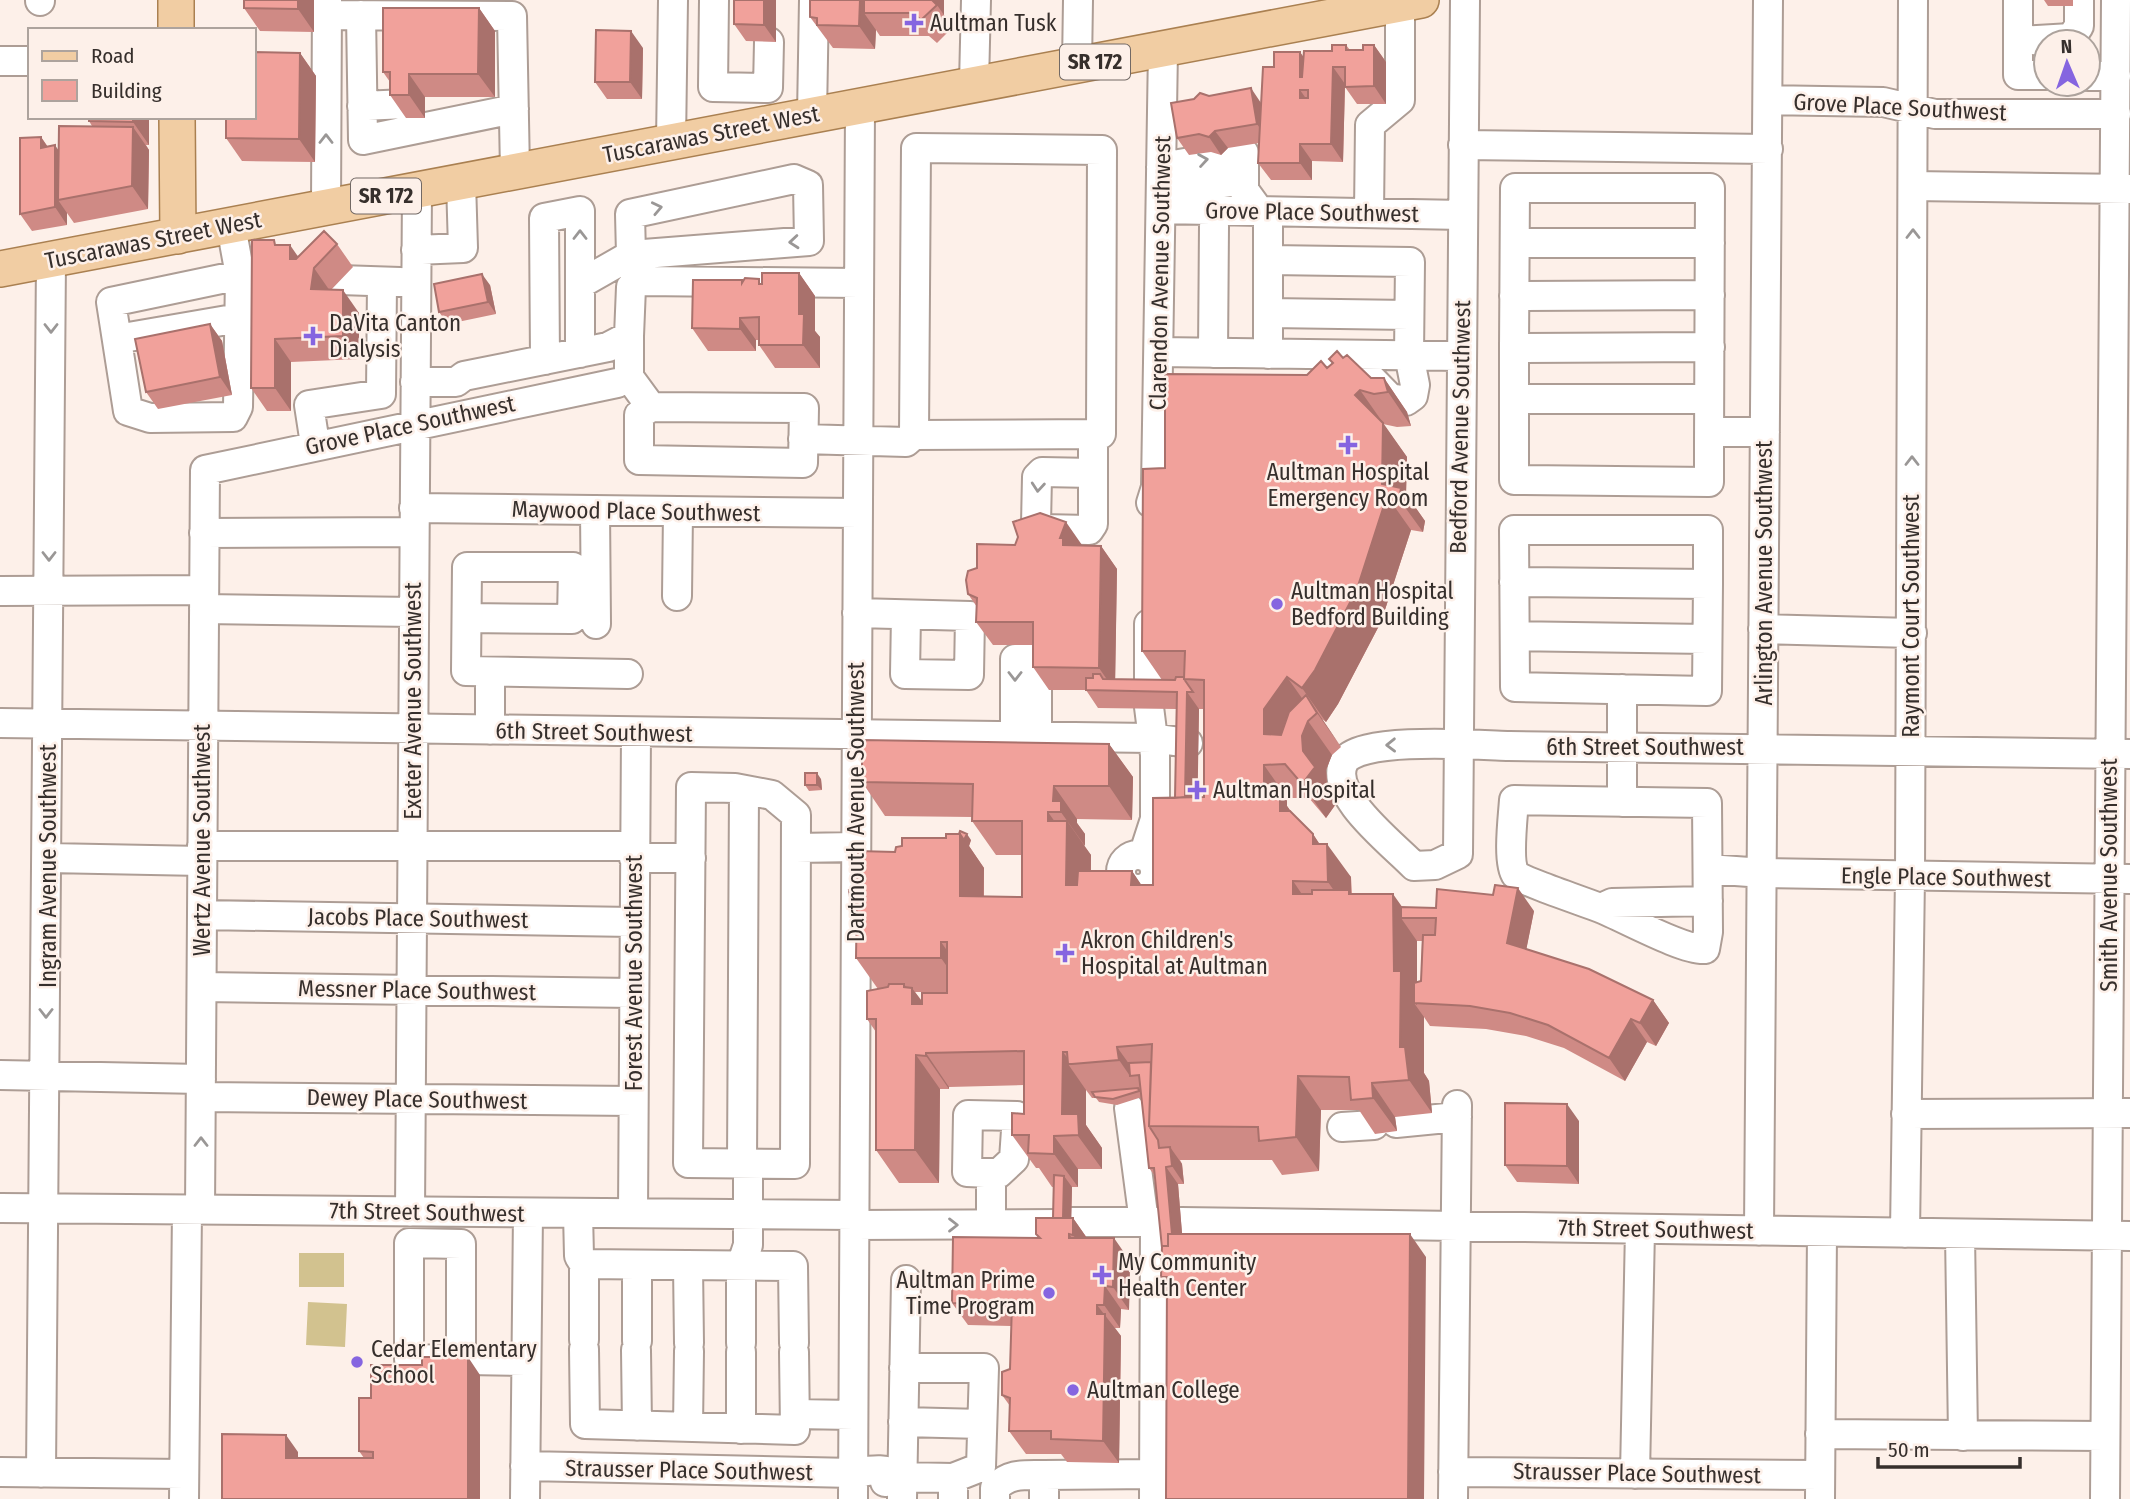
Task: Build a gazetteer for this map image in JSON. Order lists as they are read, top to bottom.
{
  "streets": {
    "main road": ["SR 172", "Tuscarawas Street West"],
    "street": [
      "Grove Place Southwest",
      "Clarendon Avenue Southwest",
      "Bedford Avenue Southwest",
      "Maywood Place Southwest",
      "Arlington Avenue Southwest",
      "Raymont Court Southwest",
      "Exeter Avenue Southwest",
      "6th Street Southwest",
      "Dartmouth Avenue Southwest",
      "Wertz Avenue Southwest",
      "Ingram Avenue Southwest",
      "Smith Avenue Southwest",
      "Engle Place Southwest",
      "Jacobs Place Southwest",
      "Forest Avenue Southwest",
      "Messner Place Southwest",
      "Dewey Place Southwest",
      "7th Street Southwest",
      "Strausser Place Southwest"
    ]
  },
  "crossings": [
    ["Grove Place Southwest", "Clarendon Avenue Southwest"],
    ["Grove Place Southwest", "Bedford Avenue Southwest"],
    ["Grove Place Southwest", "Arlington Avenue Southwest"],
    ["Grove Place Southwest", "Raymont Court Southwest"],
    ["Grove Place Southwest", "Exeter Avenue Southwest"],
    ["Grove Place Southwest", "Wertz Avenue Southwest"],
    ["Grove Place Southwest", "Smith Avenue Southwest"],
    ["Tuscarawas Street West", "Clarendon Avenue Southwest"],
    ["Tuscarawas Street West", "Exeter Avenue Southwest"],
    ["Tuscarawas Street West", "Dartmouth Avenue Southwest"],
    ["Tuscarawas Street West", "Ingram Avenue Southwest"],
    ["Bedford Avenue Southwest", "6th Street Southwest"],
    ["Maywood Place Southwest", "Exeter Avenue Southwest"],
    ["Maywood Place Southwest", "Dartmouth Avenue Southwest"],
    ["Maywood Place Southwest", "Wertz Avenue Southwest"],
    ["Arlington Avenue Southwest", "6th Street Southwest"],
    ["Arlington Avenue Southwest", "Engle Place Southwest"],
    ["Arlington Avenue Southwest", "7th Street Southwest"],
    ["Raymont Court Southwest", "6th Street Southwest"],
    ["Raymont Court Southwest", "Engle Place Southwest"],
    ["Raymont Court Southwest", "7th Street Southwest"],
    ["Exeter Avenue Southwest", "6th Street Southwest"],
    ["Exeter Avenue Southwest", "Jacobs Place Southwest"],
    ["Exeter Avenue Southwest", "Messner Place Southwest"],
    ["Exeter Avenue Southwest", "Dewey Place Southwest"],
    ["Exeter Avenue Southwest", "7th Street Southwest"],
    ["6th Street Southwest", "Dartmouth Avenue Southwest"],
    ["6th Street Southwest", "Wertz Avenue Southwest"],
    ["6th Street Southwest", "Ingram Avenue Southwest"],
    ["6th Street Southwest", "Smith Avenue Southwest"],
    ["6th Street Southwest", "Forest Avenue Southwest"],
    ["Dartmouth Avenue Southwest", "7th Street Southwest"],
    ["Dartmouth Avenue Southwest", "Strausser Place Southwest"],
    ["Wertz Avenue Southwest", "Jacobs Place Southwest"],
    ["Wertz Avenue Southwest", "Messner Place Southwest"],
    ["Wertz Avenue Southwest", "Dewey Place Southwest"],
    ["Wertz Avenue Southwest", "7th Street Southwest"],
    ["Ingram Avenue Southwest", "Dewey Place Southwest"],
    ["Ingram Avenue Southwest", "7th Street Southwest"],
    ["Smith Avenue Southwest", "Engle Place Southwest"],
    ["Smith Avenue Southwest", "7th Street Southwest"],
    ["Jacobs Place Southwest", "Forest Avenue Southwest"],
    ["Forest Avenue Southwest", "Messner Place Southwest"],
    ["Forest Avenue Southwest", "Dewey Place Southwest"],
    ["Forest Avenue Southwest", "7th Street Southwest"]
  ],
  "one_way": ["Ingram Avenue Southwest"],
  "places": {
    "health": [
      "Aultman Tusk",
      "DaVita Canton Dialysis",
      "Aultman Hospital Emergency Room",
      "Aultman Hospital",
      "Akron Children's Hospital at Aultman",
      "My Community Health Center"
    ],
    "other": [
      "Aultman Hospital Bedford Building",
      "Aultman Prime Time Program",
      "Cedar Elementary School",
      "Aultman College"
    ]
  },
  "legend": ["Road", "Building"],
  "scale_bar": "50 m",
  "north": "top"
}
